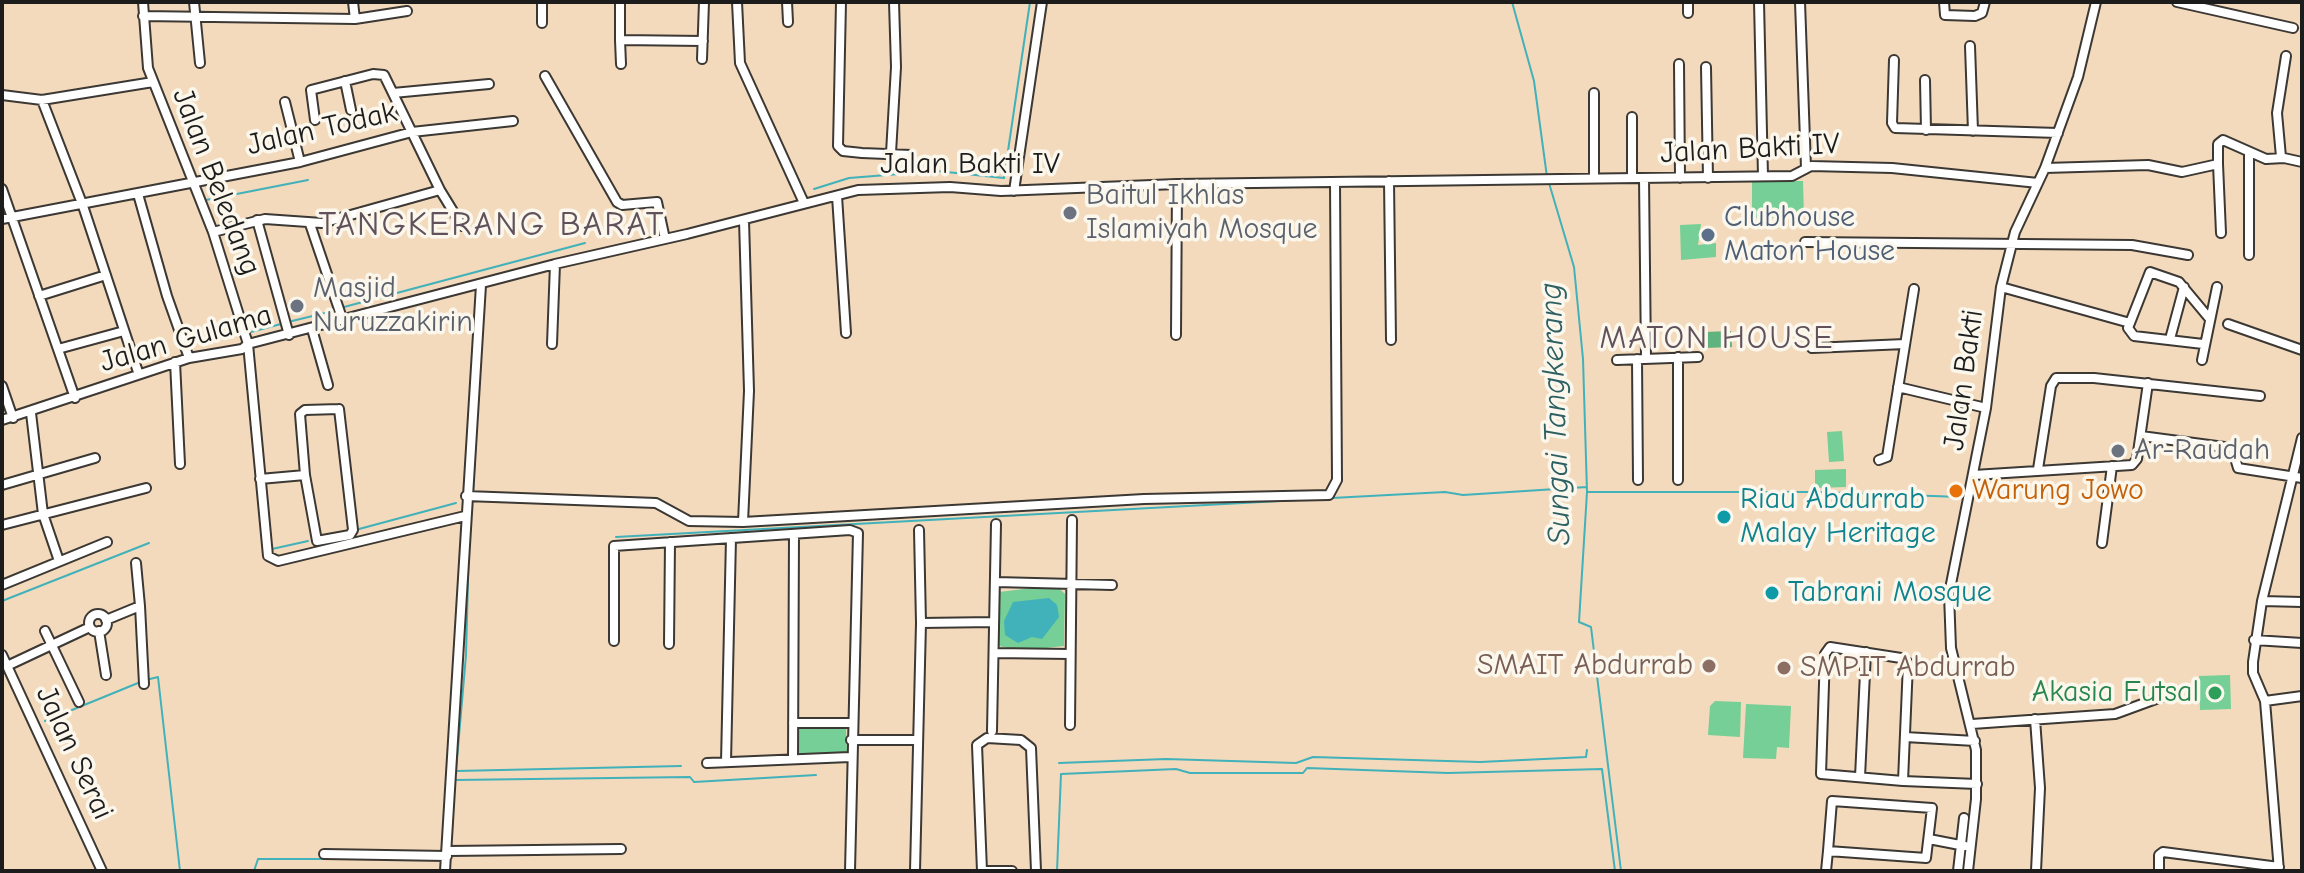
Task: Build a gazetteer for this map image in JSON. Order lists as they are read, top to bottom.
{
  "streets": {
    "street": [
      "Jalan Todak",
      "Jalan Bakti IV",
      "Jalan Beledang",
      "Jalan Gulama",
      "Jalan Bakti",
      "Jalan Serai"
    ]
  },
  "crossings": [
    ["Jalan Todak", "Jalan Beledang"],
    ["Jalan Bakti IV", "Jalan Gulama"],
    ["Jalan Bakti IV", "Jalan Bakti"],
    ["Jalan Beledang", "Jalan Gulama"]
  ],
  "districts": ["TANGKERANG BARAT", "MATON HOUSE"],
  "water": ["Sungai Tangkerang"],
  "places": [
    "Baitul Ikhlas Islamiyah Mosque",
    "Clubhouse Maton House",
    "Masjid Nuruzzakirin",
    "Ar-Raudah",
    "Warung Jowo",
    "Riau Abdurrab Malay Heritage",
    "Tabrani Mosque",
    "SMAIT Abdurrab",
    "SMPIT Abdurrab",
    "Akasia Futsal"
  ]
}
